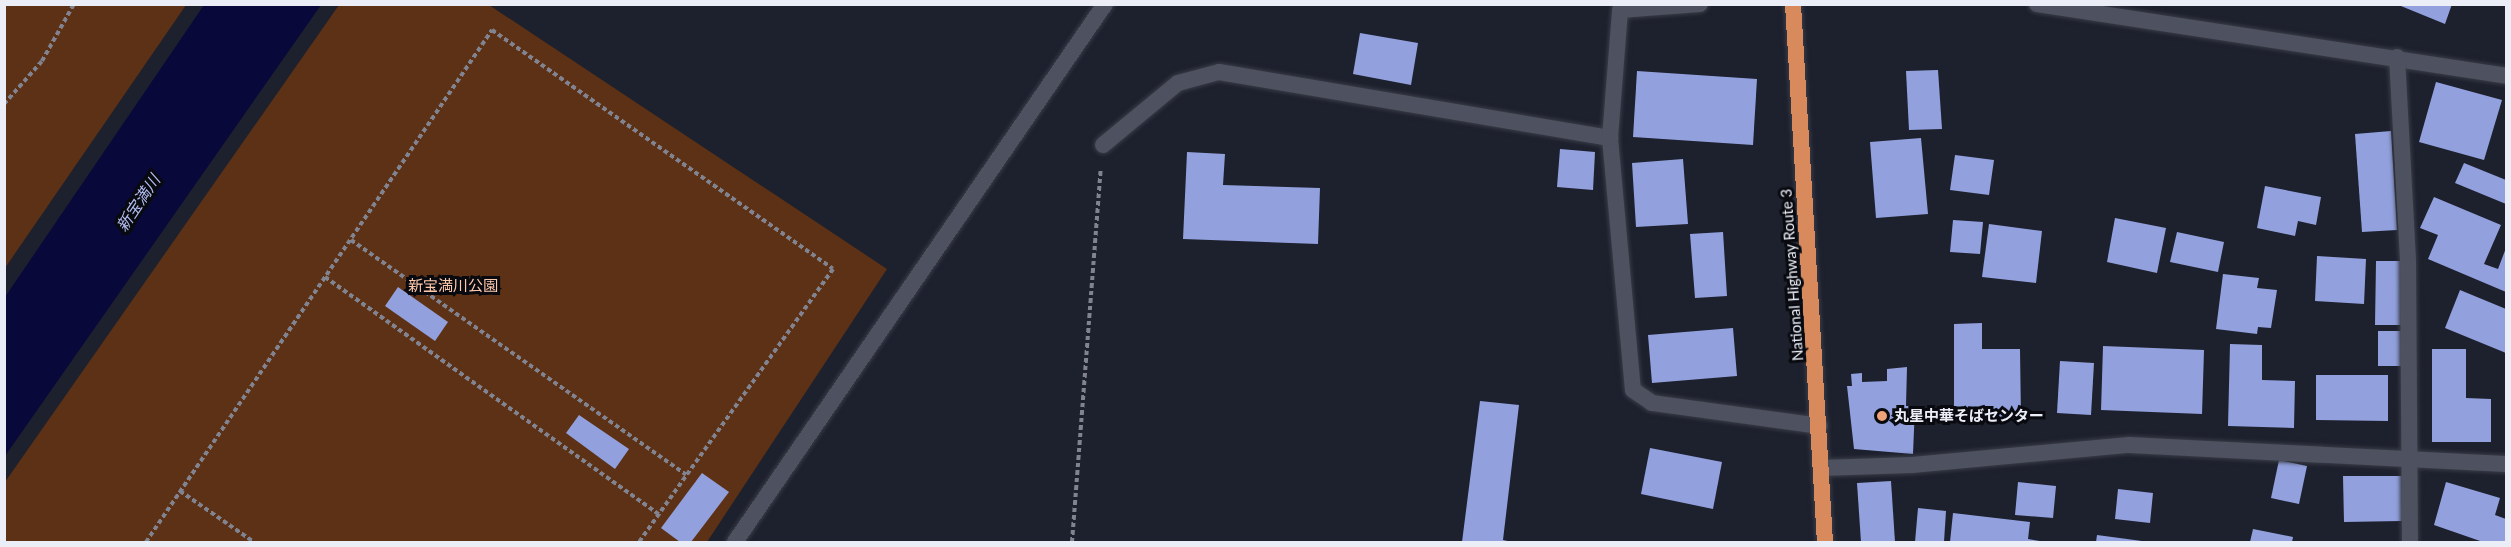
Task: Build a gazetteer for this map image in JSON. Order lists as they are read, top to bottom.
{
  "streets": {
    "highway": ["National Highway Route 3"]
  },
  "water": ["新宝満川"],
  "parks": ["新宝満川公園"],
  "places": ["丸星中華そばセンター"]
}
